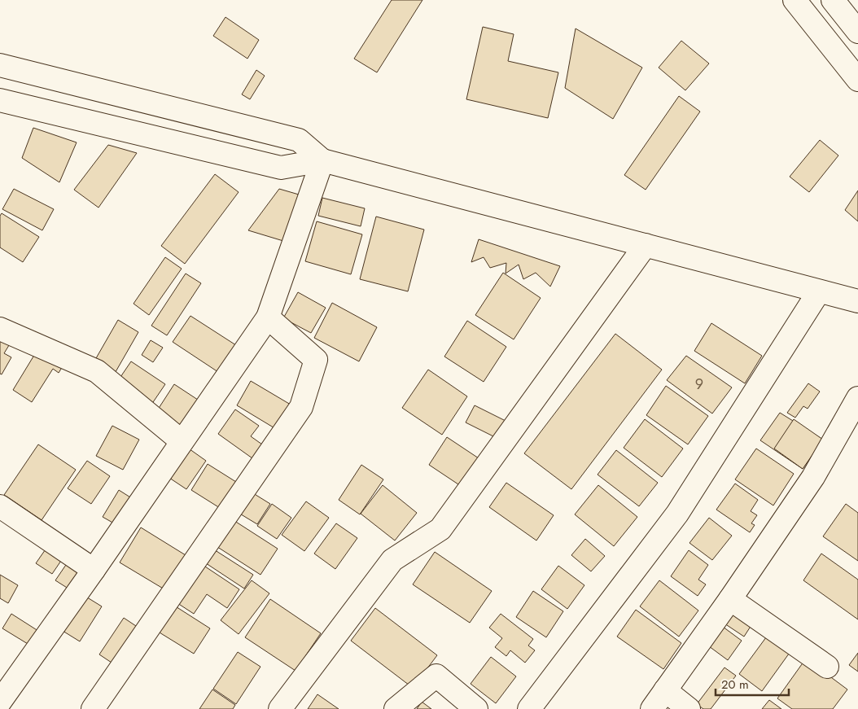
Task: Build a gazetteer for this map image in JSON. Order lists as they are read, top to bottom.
{
  "house_numbers": ["9"],
  "scale_bar": "20 m"
}
